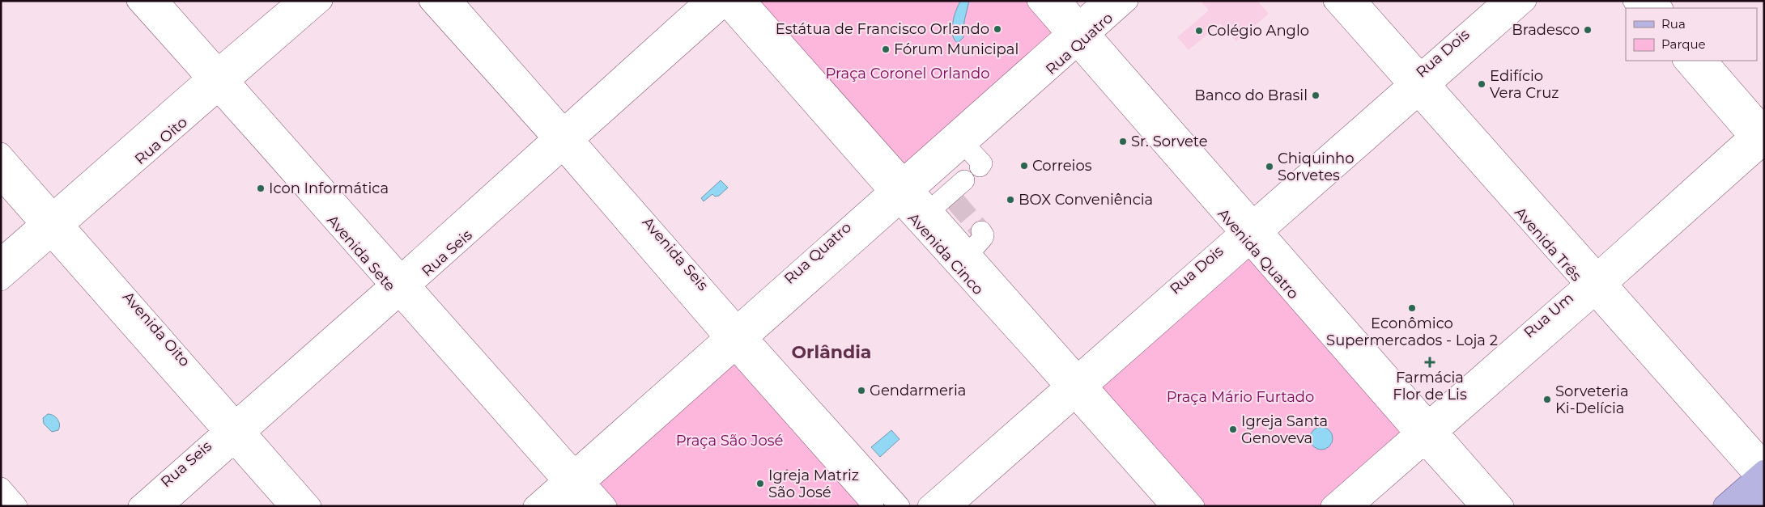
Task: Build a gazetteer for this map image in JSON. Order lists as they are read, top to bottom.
{
  "streets": {
    "street": [
      "Rua Quatro",
      "Rua Dois",
      "Rua Oito",
      "Avenida Três",
      "Avenida Sete",
      "Rua Seis",
      "Avenida Seis",
      "Avenida Cinco",
      "Avenida Quatro",
      "Rua Um",
      "Avenida Oito"
    ]
  },
  "crossings": [
    ["Rua Quatro", "Avenida Sete"],
    ["Rua Quatro", "Avenida Seis"],
    ["Rua Quatro", "Avenida Cinco"],
    ["Rua Quatro", "Avenida Quatro"],
    ["Rua Dois", "Avenida Três"],
    ["Rua Dois", "Avenida Cinco"],
    ["Rua Dois", "Avenida Quatro"],
    ["Rua Oito", "Avenida Sete"],
    ["Rua Oito", "Avenida Oito"],
    ["Avenida Três", "Rua Um"],
    ["Avenida Sete", "Rua Seis"],
    ["Rua Seis", "Avenida Seis"],
    ["Rua Seis", "Avenida Cinco"],
    ["Rua Seis", "Avenida Oito"],
    ["Avenida Quatro", "Rua Um"]
  ],
  "districts": ["Orlândia"],
  "parks": ["Praça Coronel Orlando", "Praça Mário Furtado", "Praça São José"],
  "places": {
    "other": [
      "Estátua de Francisco Orlando",
      "Bradesco",
      "Colégio Anglo",
      "Fórum Municipal",
      "Edifício Vera Cruz",
      "Banco do Brasil",
      "Sr. Sorvete",
      "Correios",
      "Chiquinho Sorvetes",
      "Icon Informática",
      "BOX Conveniência",
      "Econômico Supermercados - Loja 2",
      "Gendarmeria",
      "Sorveteria Ki-Delícia",
      "Igreja Santa Genoveva",
      "Igreja Matriz São José"
    ],
    "health": ["Farmácia Flor de Lis"]
  },
  "legend": ["Rua", "Parque"]
}
